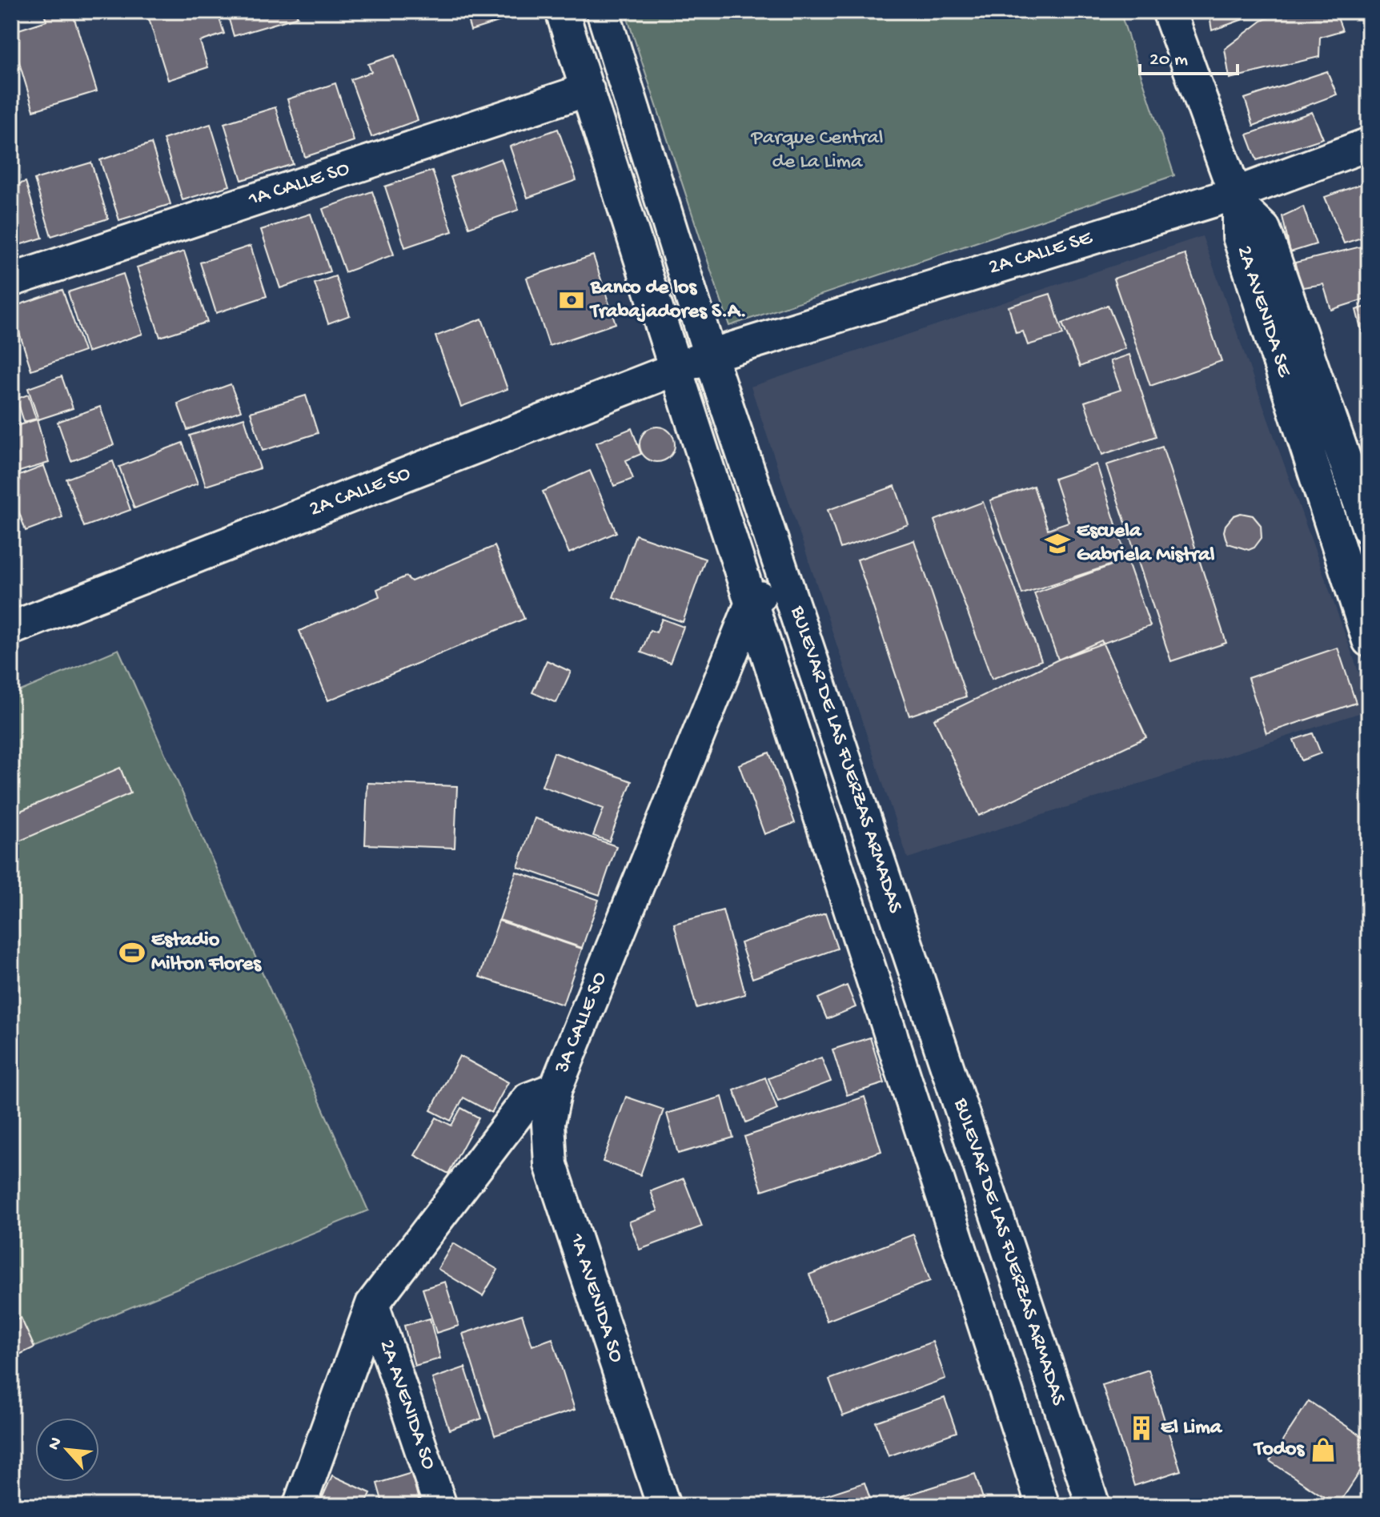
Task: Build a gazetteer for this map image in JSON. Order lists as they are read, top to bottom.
{
  "streets": {
    "street": [
      "1A CALLE SO",
      "2A CALLE SE",
      "2A AVENIDA SE",
      "2A CALLE SO",
      "BULEVAR DE LAS FUERZAS ARMADAS",
      "3A CALLE SO",
      "1A AVENIDA SO",
      "2A AVENIDA SO"
    ]
  },
  "crossings": [
    ["1A CALLE SO", "BULEVAR DE LAS FUERZAS ARMADAS"],
    ["2A CALLE SE", "2A AVENIDA SE"],
    ["2A CALLE SE", "2A CALLE SO"],
    ["2A CALLE SE", "BULEVAR DE LAS FUERZAS ARMADAS"],
    ["2A CALLE SO", "BULEVAR DE LAS FUERZAS ARMADAS"],
    ["BULEVAR DE LAS FUERZAS ARMADAS", "3A CALLE SO"],
    ["3A CALLE SO", "1A AVENIDA SO"],
    ["3A CALLE SO", "2A AVENIDA SO"]
  ],
  "parks": ["Parque Central de La Lima"],
  "places": {
    "bank": ["Banco de los Trabajadores S.A."],
    "school or university": ["Escuela Gabriela Mistral"],
    "sports": ["Estadio Milton Flores"],
    "building": ["El Lima"],
    "shop": ["Todos"]
  },
  "scale_bar": "20 m",
  "north": "top left"
}
